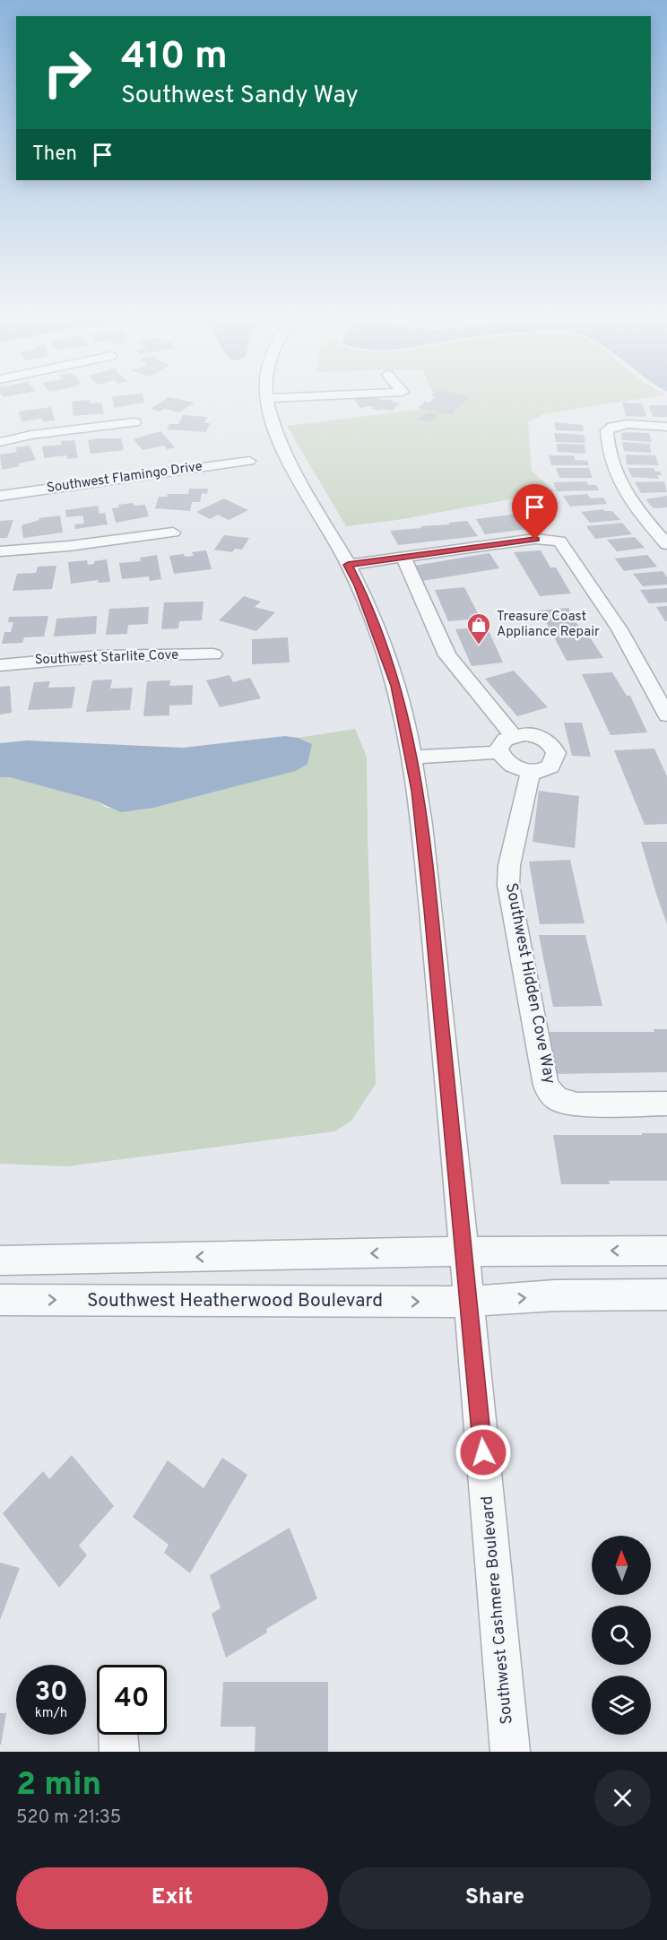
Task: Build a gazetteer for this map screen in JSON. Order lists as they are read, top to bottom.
{
  "streets": {
    "street": [
      "Southwest Flamingo Drive",
      "Southwest Starlite Cove",
      "Southwest Hidden Cove Way",
      "Southwest Heatherwood Boulevard",
      "Southwest Cashmere Boulevard"
    ]
  },
  "crossings": [
    ["Southwest Heatherwood Boulevard", "Southwest Cashmere Boulevard"]
  ],
  "places": {
    "shop": ["Treasure Coast Appliance Repair"]
  },
  "north": "top",
  "page": {
    "turn": ["410 m", "Southwest Sandy Way"],
    "then": "Then",
    "speed": "30 km/h",
    "limit": "40",
    "heading": ["2 min", "520 m · 21:35"],
    "buttons": ["Exit", "Share"]
  }
}
